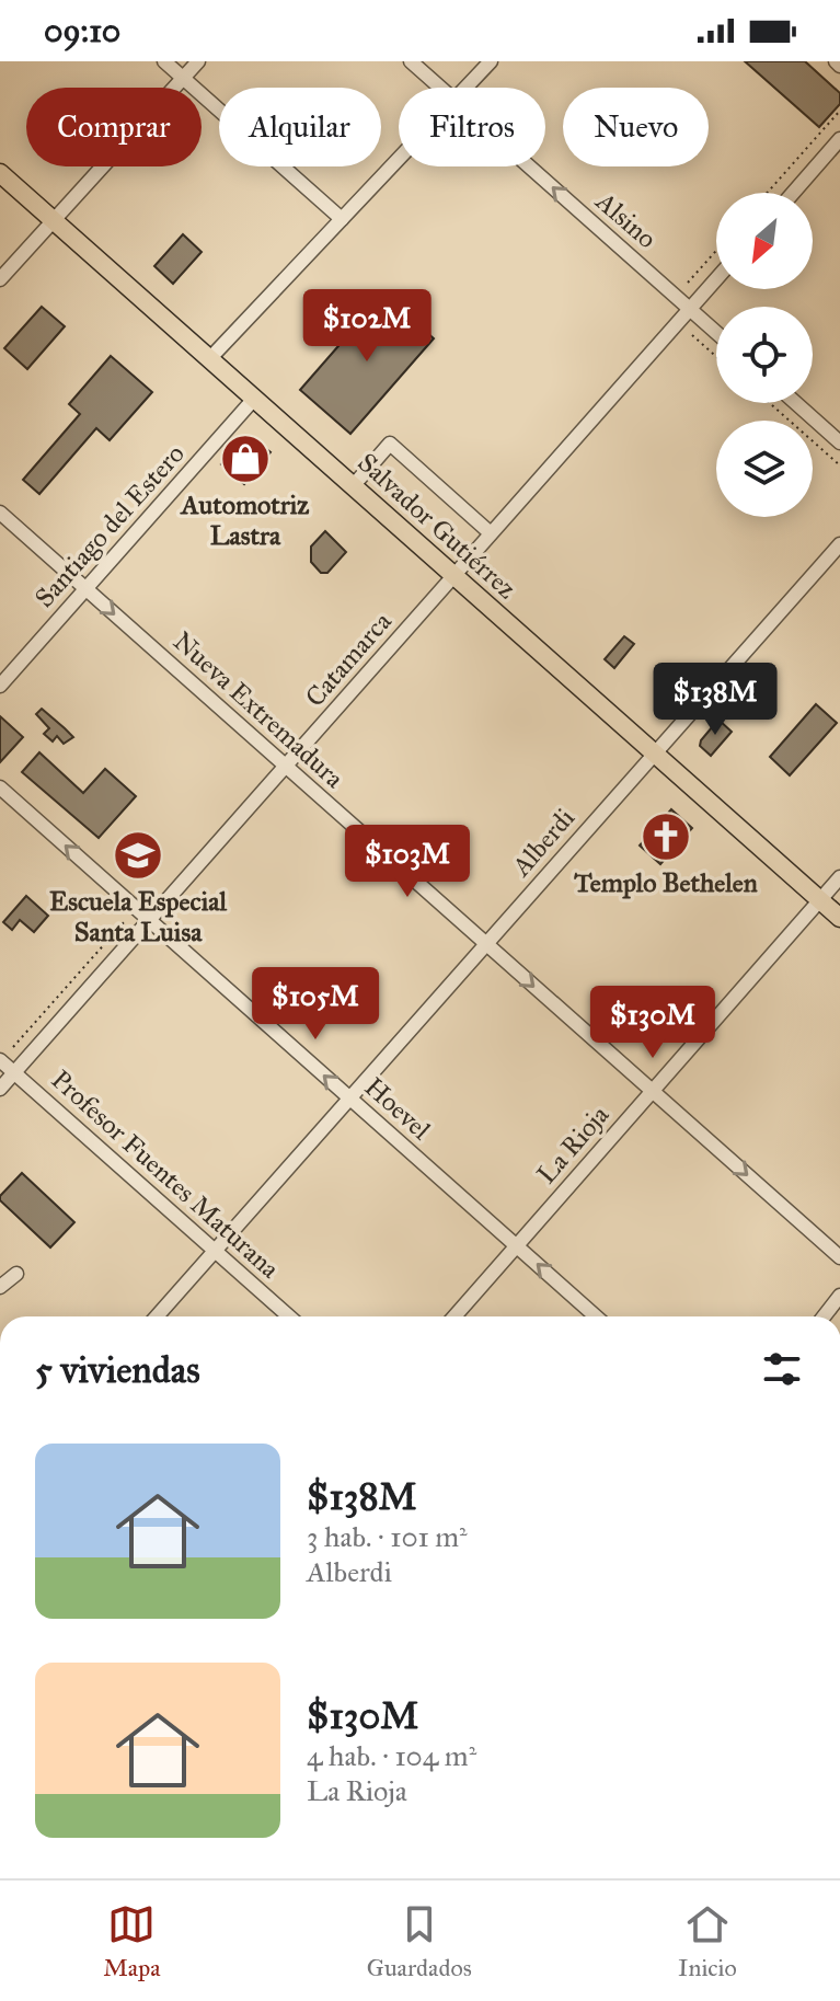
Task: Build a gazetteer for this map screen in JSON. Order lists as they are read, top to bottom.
{
  "streets": {
    "main road": ["Salvador Gutiérrez"],
    "street": [
      "Alsino",
      "Santiago del Estero",
      "Catamarca",
      "Nueva Extremadura",
      "Alberdi",
      "Hoevel",
      "La Rioja",
      "Profesor Fuentes Maturana"
    ]
  },
  "crossings": [
    ["Alsino", "Catamarca"],
    ["Santiago del Estero", "Salvador Gutiérrez"],
    ["Santiago del Estero", "Nueva Extremadura"],
    ["Salvador Gutiérrez", "Catamarca"],
    ["Salvador Gutiérrez", "Alberdi"],
    ["Salvador Gutiérrez", "La Rioja"],
    ["Catamarca", "Nueva Extremadura"],
    ["Catamarca", "Hoevel"],
    ["Catamarca", "Profesor Fuentes Maturana"],
    ["Nueva Extremadura", "Alberdi"],
    ["Nueva Extremadura", "La Rioja"],
    ["Alberdi", "Hoevel"],
    ["Alberdi", "Profesor Fuentes Maturana"],
    ["Hoevel", "La Rioja"]
  ],
  "one_way": ["Alsino", "Nueva Extremadura", "Hoevel"],
  "places": {
    "shop": ["Automotriz Lastra"],
    "church": ["Templo Bethelen"],
    "school or university": ["Escuela Especial Santa Luisa"]
  },
  "north": "bottom left",
  "page": {
    "status": "09:10",
    "chip": [
      "Comprar",
      "Alquilar",
      "Filtros",
      "Nuevo"
    ],
    "price": [
      "$102M",
      "$138M",
      "$103M",
      "$105M",
      "$130M"
    ],
    "heading": "5 viviendas",
    "list": [
      {
        "name": "$138M",
        "note": "3 hab. · 101 m² · Alberdi"
      },
      {
        "name": "$130M",
        "note": "4 hab. · 104 m² · La Rioja"
      }
    ],
    "tabs": ["Mapa", "Guardados", "Inicio"]
  }
}
